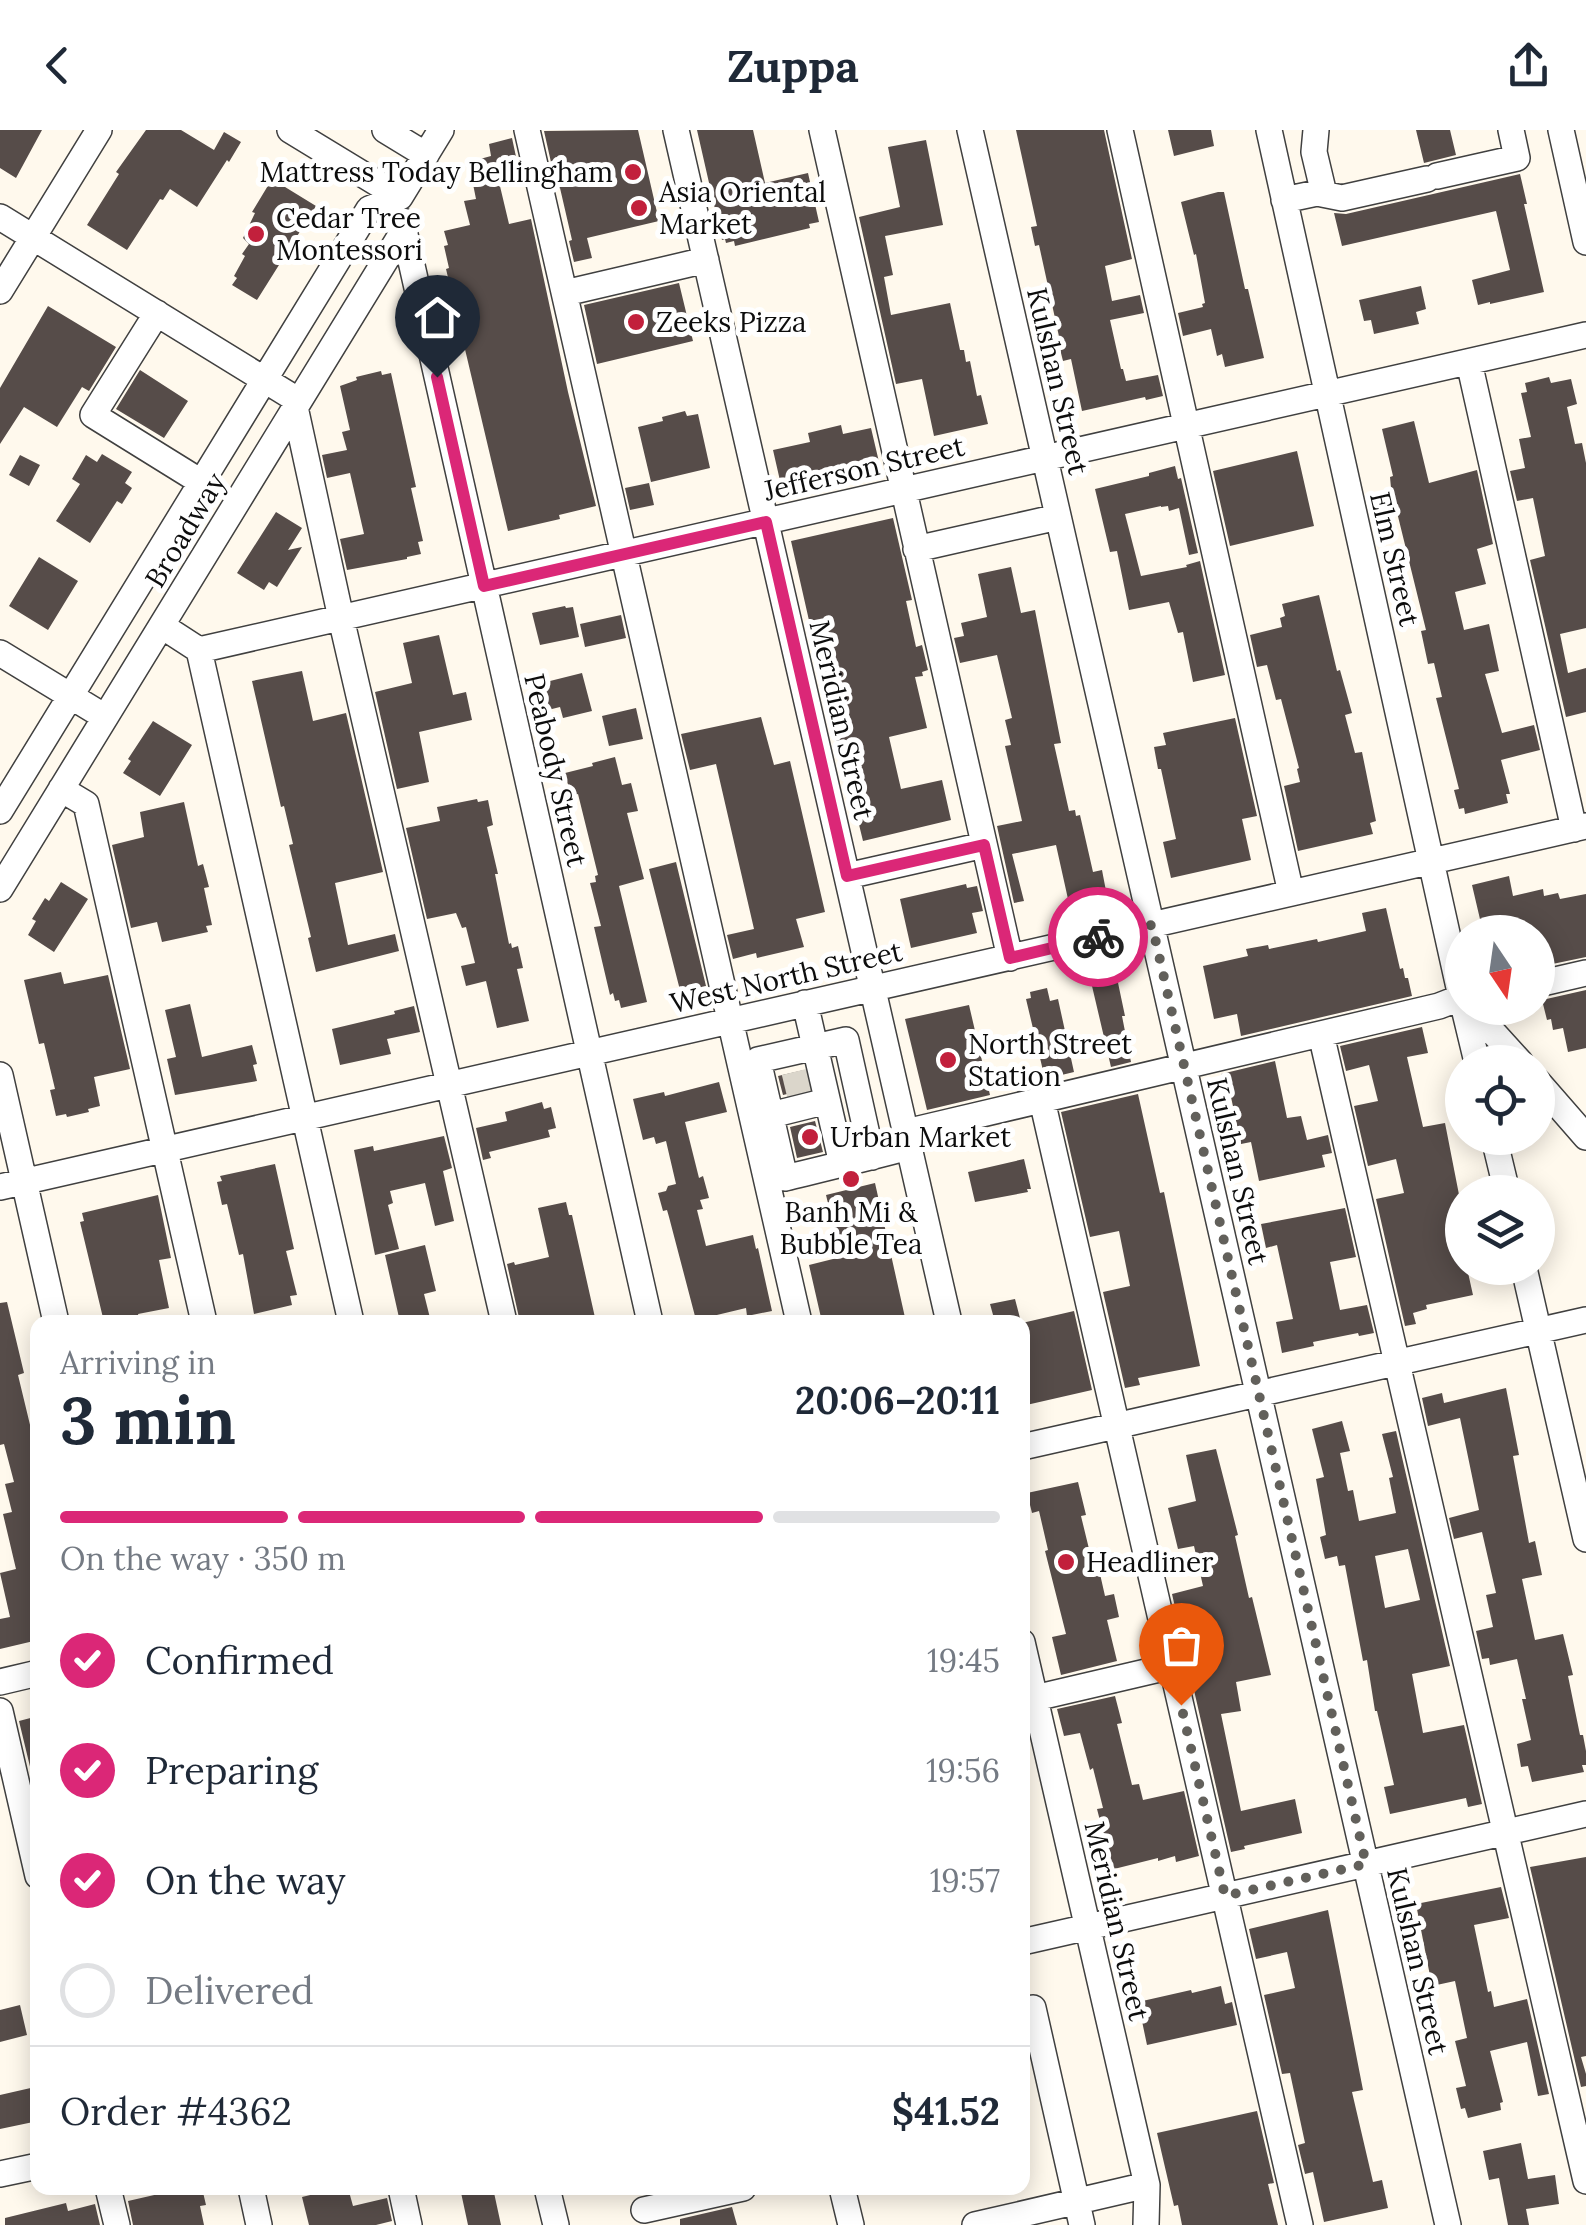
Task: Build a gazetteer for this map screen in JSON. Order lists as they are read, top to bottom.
{
  "streets": {
    "street": [
      "Kulshan Street",
      "Jefferson Street",
      "Broadway",
      "Elm Street",
      "Meridian Street",
      "Peabody Street",
      "West North Street"
    ]
  },
  "crossings": [
    ["Kulshan Street", "Jefferson Street"],
    ["Kulshan Street", "West North Street"],
    ["Jefferson Street", "Elm Street"],
    ["Jefferson Street", "Meridian Street"],
    ["Jefferson Street", "Peabody Street"],
    ["Broadway", "Peabody Street"],
    ["Elm Street", "West North Street"],
    ["Meridian Street", "West North Street"],
    ["Peabody Street", "West North Street"]
  ],
  "places": [
    "Mattress Today Bellingham",
    "Asia Oriental Market",
    "Cedar Tree Montessori",
    "Zeeks Pizza",
    "North Street Station",
    "Urban Market",
    "Banh Mi & Bubble Tea",
    "Headliner"
  ],
  "north": "bottom",
  "page": {
    "header": "Zuppa",
    "heading": ["3 min", "Arriving in", "20:06–20:11"],
    "panel": ["Order #4362", "$41.52"],
    "bar": "On the way · 350 m",
    "list": [
      ["Confirmed", "19:45"],
      ["Preparing", "19:56"],
      ["On the way", "19:57"],
      "Delivered"
    ]
  }
}
